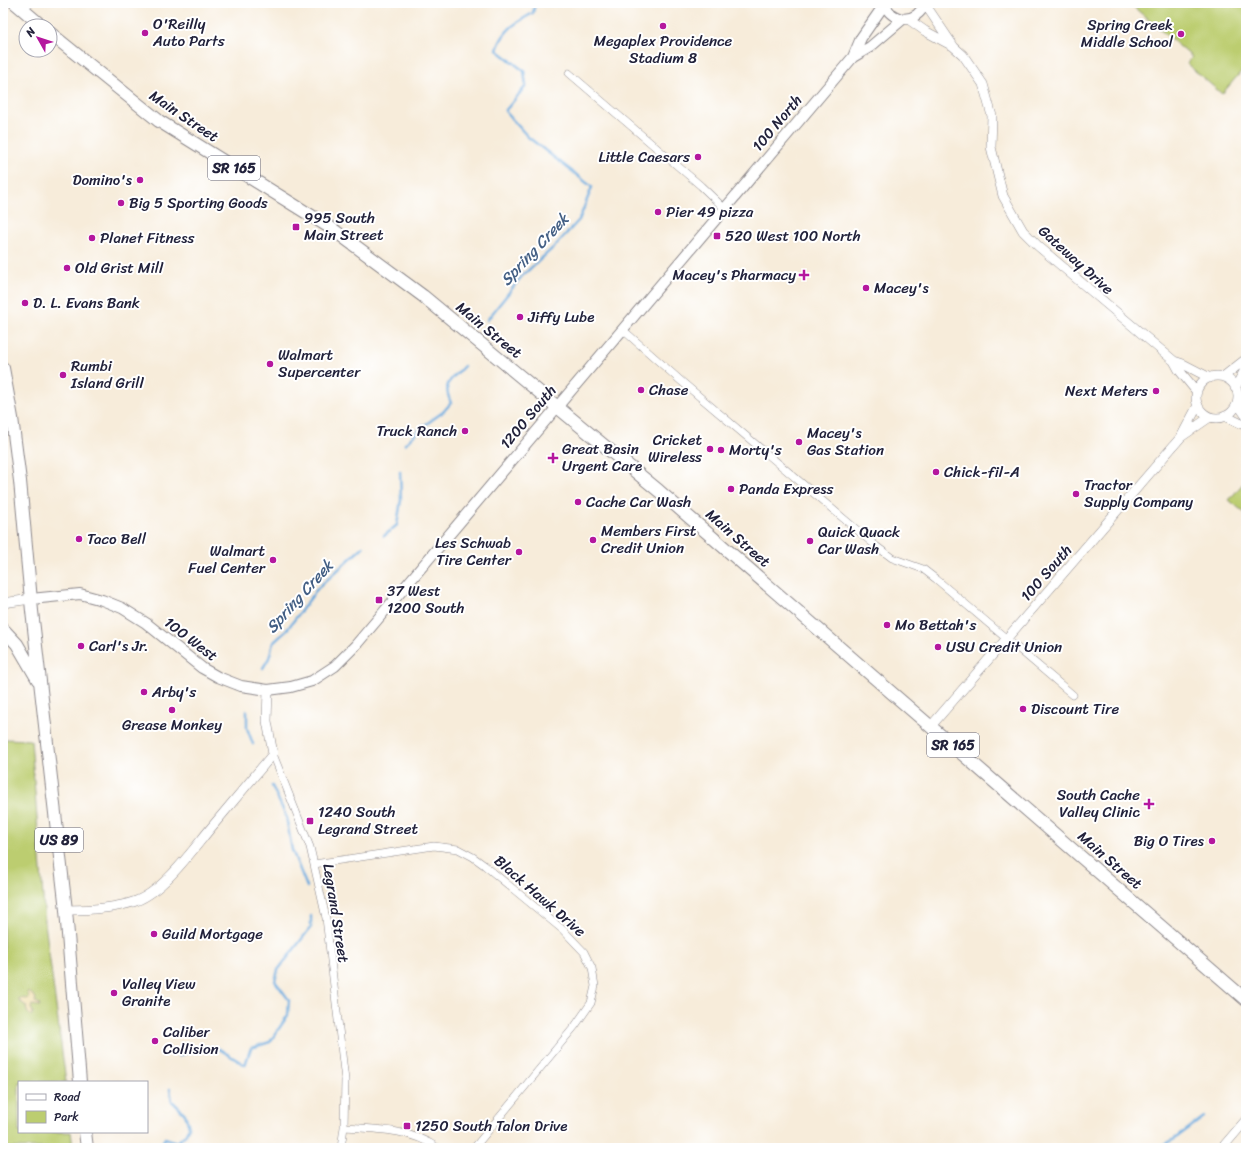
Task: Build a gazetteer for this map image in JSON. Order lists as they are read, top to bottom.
{
  "streets": {
    "main road": [
      "Main Street",
      "100 North",
      "SR 165",
      "1200 South",
      "100 West",
      "US 89"
    ],
    "street": [
      "Gateway Drive",
      "100 South",
      "Black Hawk Drive",
      "Legrand Street"
    ]
  },
  "crossings": [
    ["Main Street", "1200 South"],
    ["Main Street", "100 South"],
    ["100 North", "Gateway Drive"],
    ["100 North", "1200 South"],
    ["Gateway Drive", "100 South"],
    ["1200 South", "100 West"],
    ["100 West", "US 89"],
    ["100 West", "Legrand Street"],
    ["Black Hawk Drive", "Legrand Street"]
  ],
  "water": ["Spring Creek"],
  "places": {
    "other": [
      "Megaplex Providence Stadium 8",
      "O'Reilly Auto Parts",
      "Spring Creek Middle School",
      "Little Caesars",
      "Domino's",
      "Big 5 Sporting Goods",
      "Pier 49 pizza",
      "Planet Fitness",
      "Old Grist Mill",
      "Macey's",
      "D. L. Evans Bank",
      "Jiffy Lube",
      "Walmart Supercenter",
      "Rumbi Island Grill",
      "Chase",
      "Next Meters",
      "Truck Ranch",
      "Macey's Gas Station",
      "Cricket Wireless",
      "Morty's",
      "Chick-fil-A",
      "Panda Express",
      "Tractor Supply Company",
      "Cache Car Wash",
      "Taco Bell",
      "Members First Credit Union",
      "Quick Quack Car Wash",
      "Les Schwab Tire Center",
      "Walmart Fuel Center",
      "Mo Bettah's",
      "Carl's Jr.",
      "USU Credit Union",
      "Arby's",
      "Discount Tire",
      "Grease Monkey",
      "Big O Tires",
      "Guild Mortgage",
      "Valley View Granite",
      "Caliber Collision"
    ],
    "transit": [
      "995 South Main Street",
      "520 West 100 North",
      "37 West 1200 South",
      "1240 South Legrand Street",
      "1250 South Talon Drive"
    ],
    "health": ["Macey's Pharmacy", "Great Basin Urgent Care", "South Cache Valley Clinic"]
  },
  "legend": ["Road", "Park"],
  "north": "top left"
}
